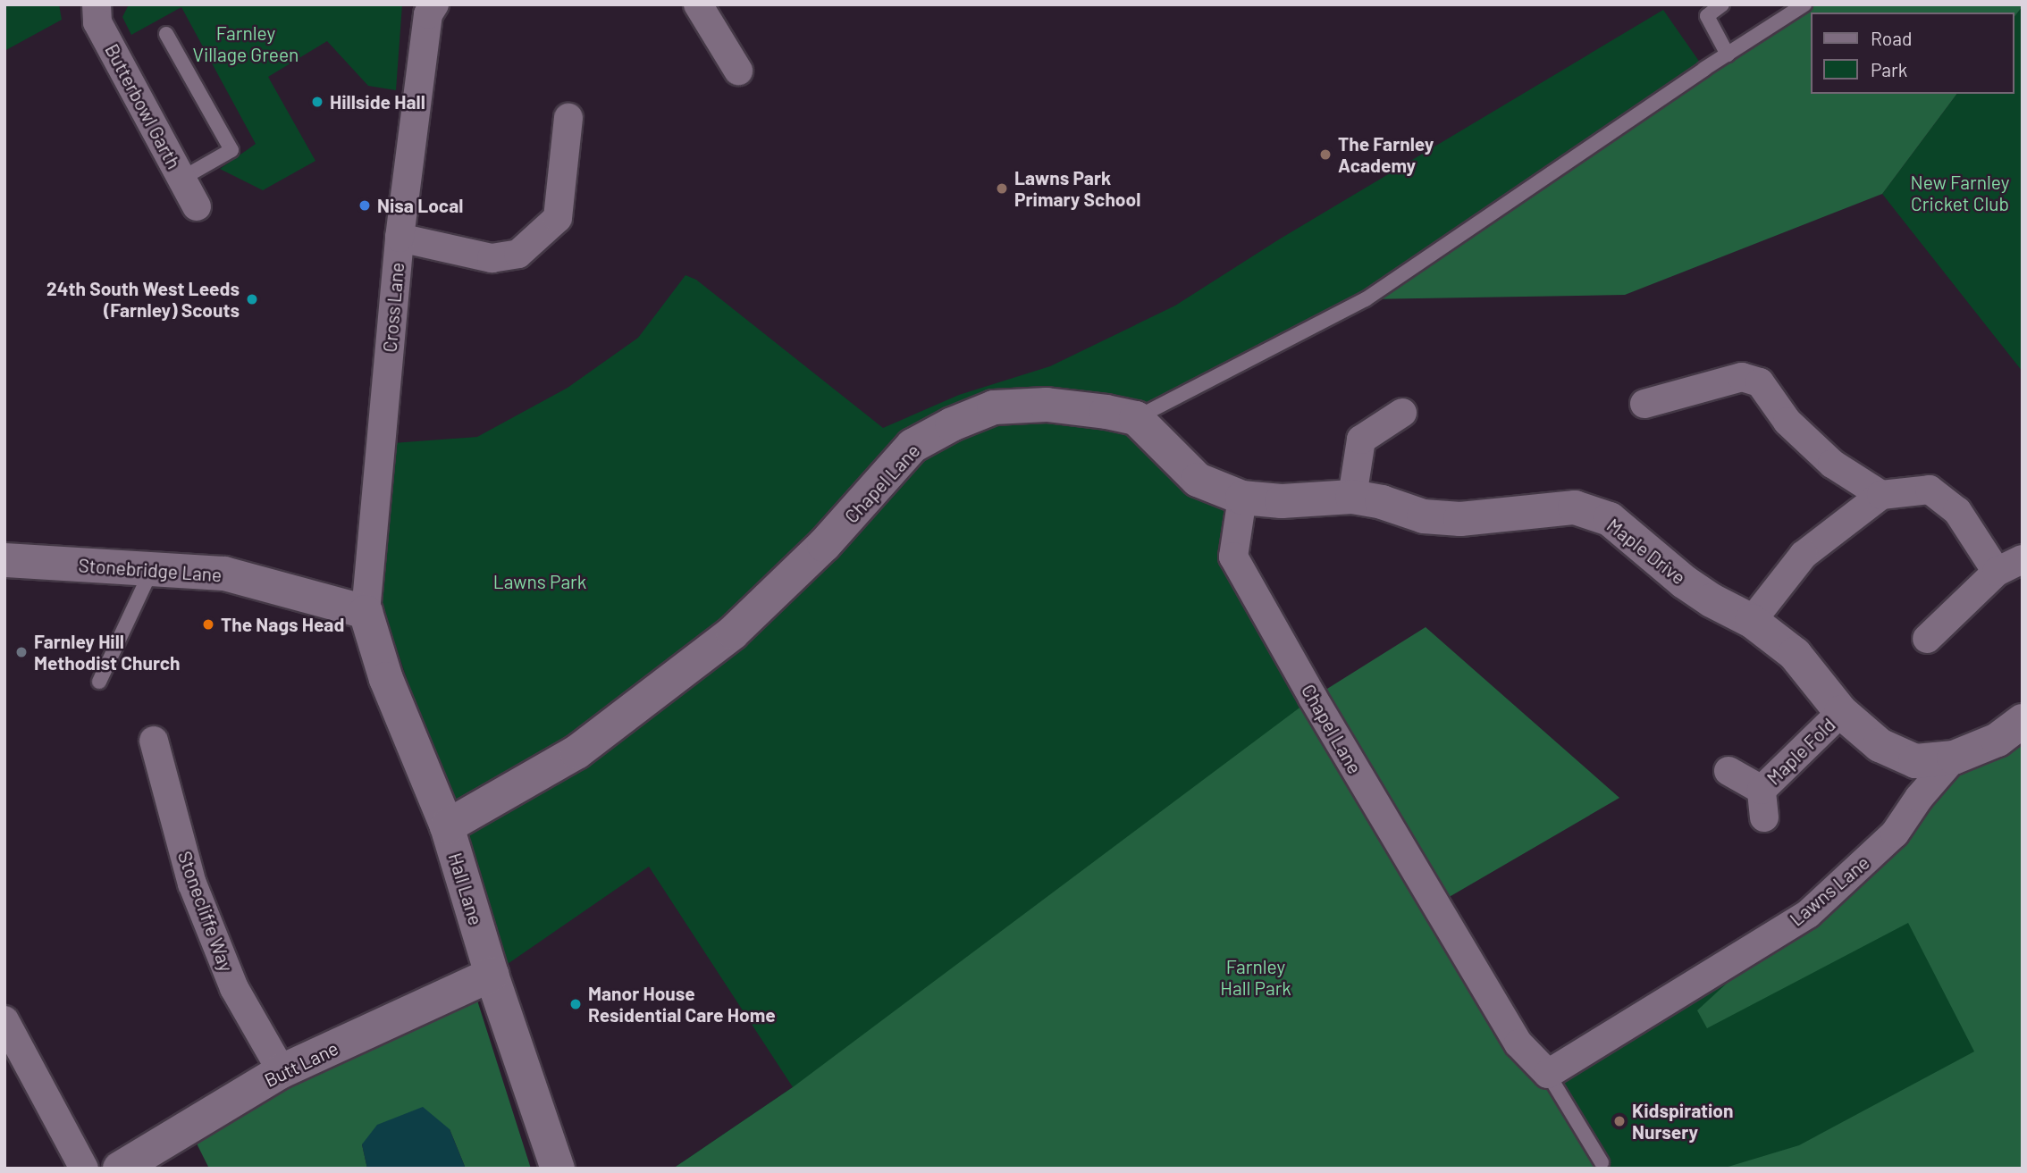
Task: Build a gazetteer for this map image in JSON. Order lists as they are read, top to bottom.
{
  "streets": {
    "street": [
      "Butterbowl Garth",
      "Cross Lane",
      "Chapel Lane",
      "Maple Drive",
      "Stonebridge Lane",
      "Maple Fold",
      "Hall Lane",
      "Lawns Lane",
      "Stonecliffe Way",
      "Butt Lane"
    ]
  },
  "crossings": [
    ["Cross Lane", "Stonebridge Lane"],
    ["Cross Lane", "Hall Lane"],
    ["Chapel Lane", "Maple Drive"],
    ["Chapel Lane", "Hall Lane"],
    ["Chapel Lane", "Lawns Lane"],
    ["Maple Drive", "Maple Fold"],
    ["Maple Drive", "Lawns Lane"],
    ["Stonebridge Lane", "Hall Lane"],
    ["Hall Lane", "Butt Lane"],
    ["Stonecliffe Way", "Butt Lane"]
  ],
  "parks": [
    "Farnley Village Green",
    "New Farnley Cricket Club",
    "Lawns Park",
    "Farnley Hall Park"
  ],
  "places": [
    "Hillside Hall",
    "The Farnley Academy",
    "Lawns Park Primary School",
    "Nisa Local",
    "24th South West Leeds (Farnley) Scouts",
    "The Nags Head",
    "Farnley Hill Methodist Church",
    "Manor House Residential Care Home",
    "Kidspiration Nursery"
  ],
  "legend": ["Road", "Park"]
}
